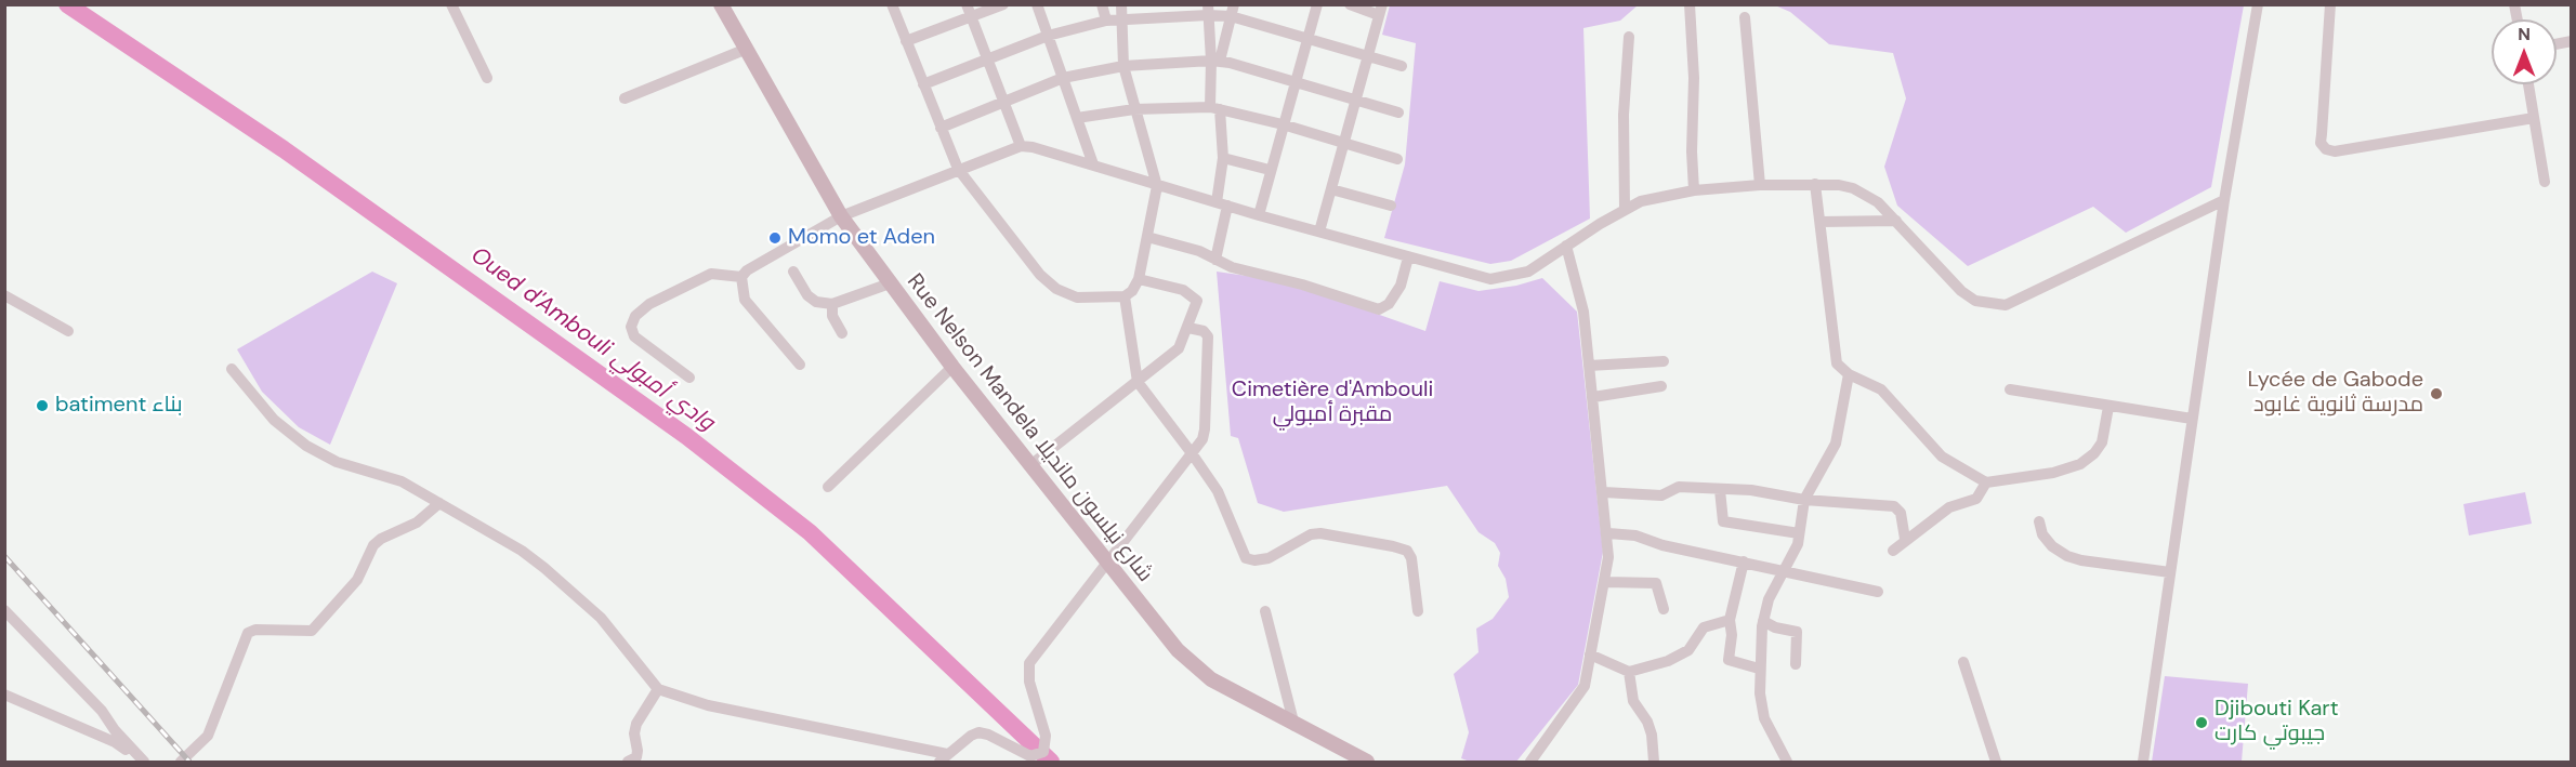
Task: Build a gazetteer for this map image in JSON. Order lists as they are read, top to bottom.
{
  "streets": {
    "main road": ["Rue Nelson Mandela شارع نيلسون مانديلا"]
  },
  "water": ["Oued d'Ambouli وادي أمبولي"],
  "parks": ["Cimetière d'Ambouli مقبرة أمبولي"],
  "places": [
    "Momo et Aden",
    "Lycée de Gabode مدرسة ثانوية غابود",
    "batiment بناء",
    "Djibouti Kart جيبوتي كارت"
  ],
  "north": "top"
}
